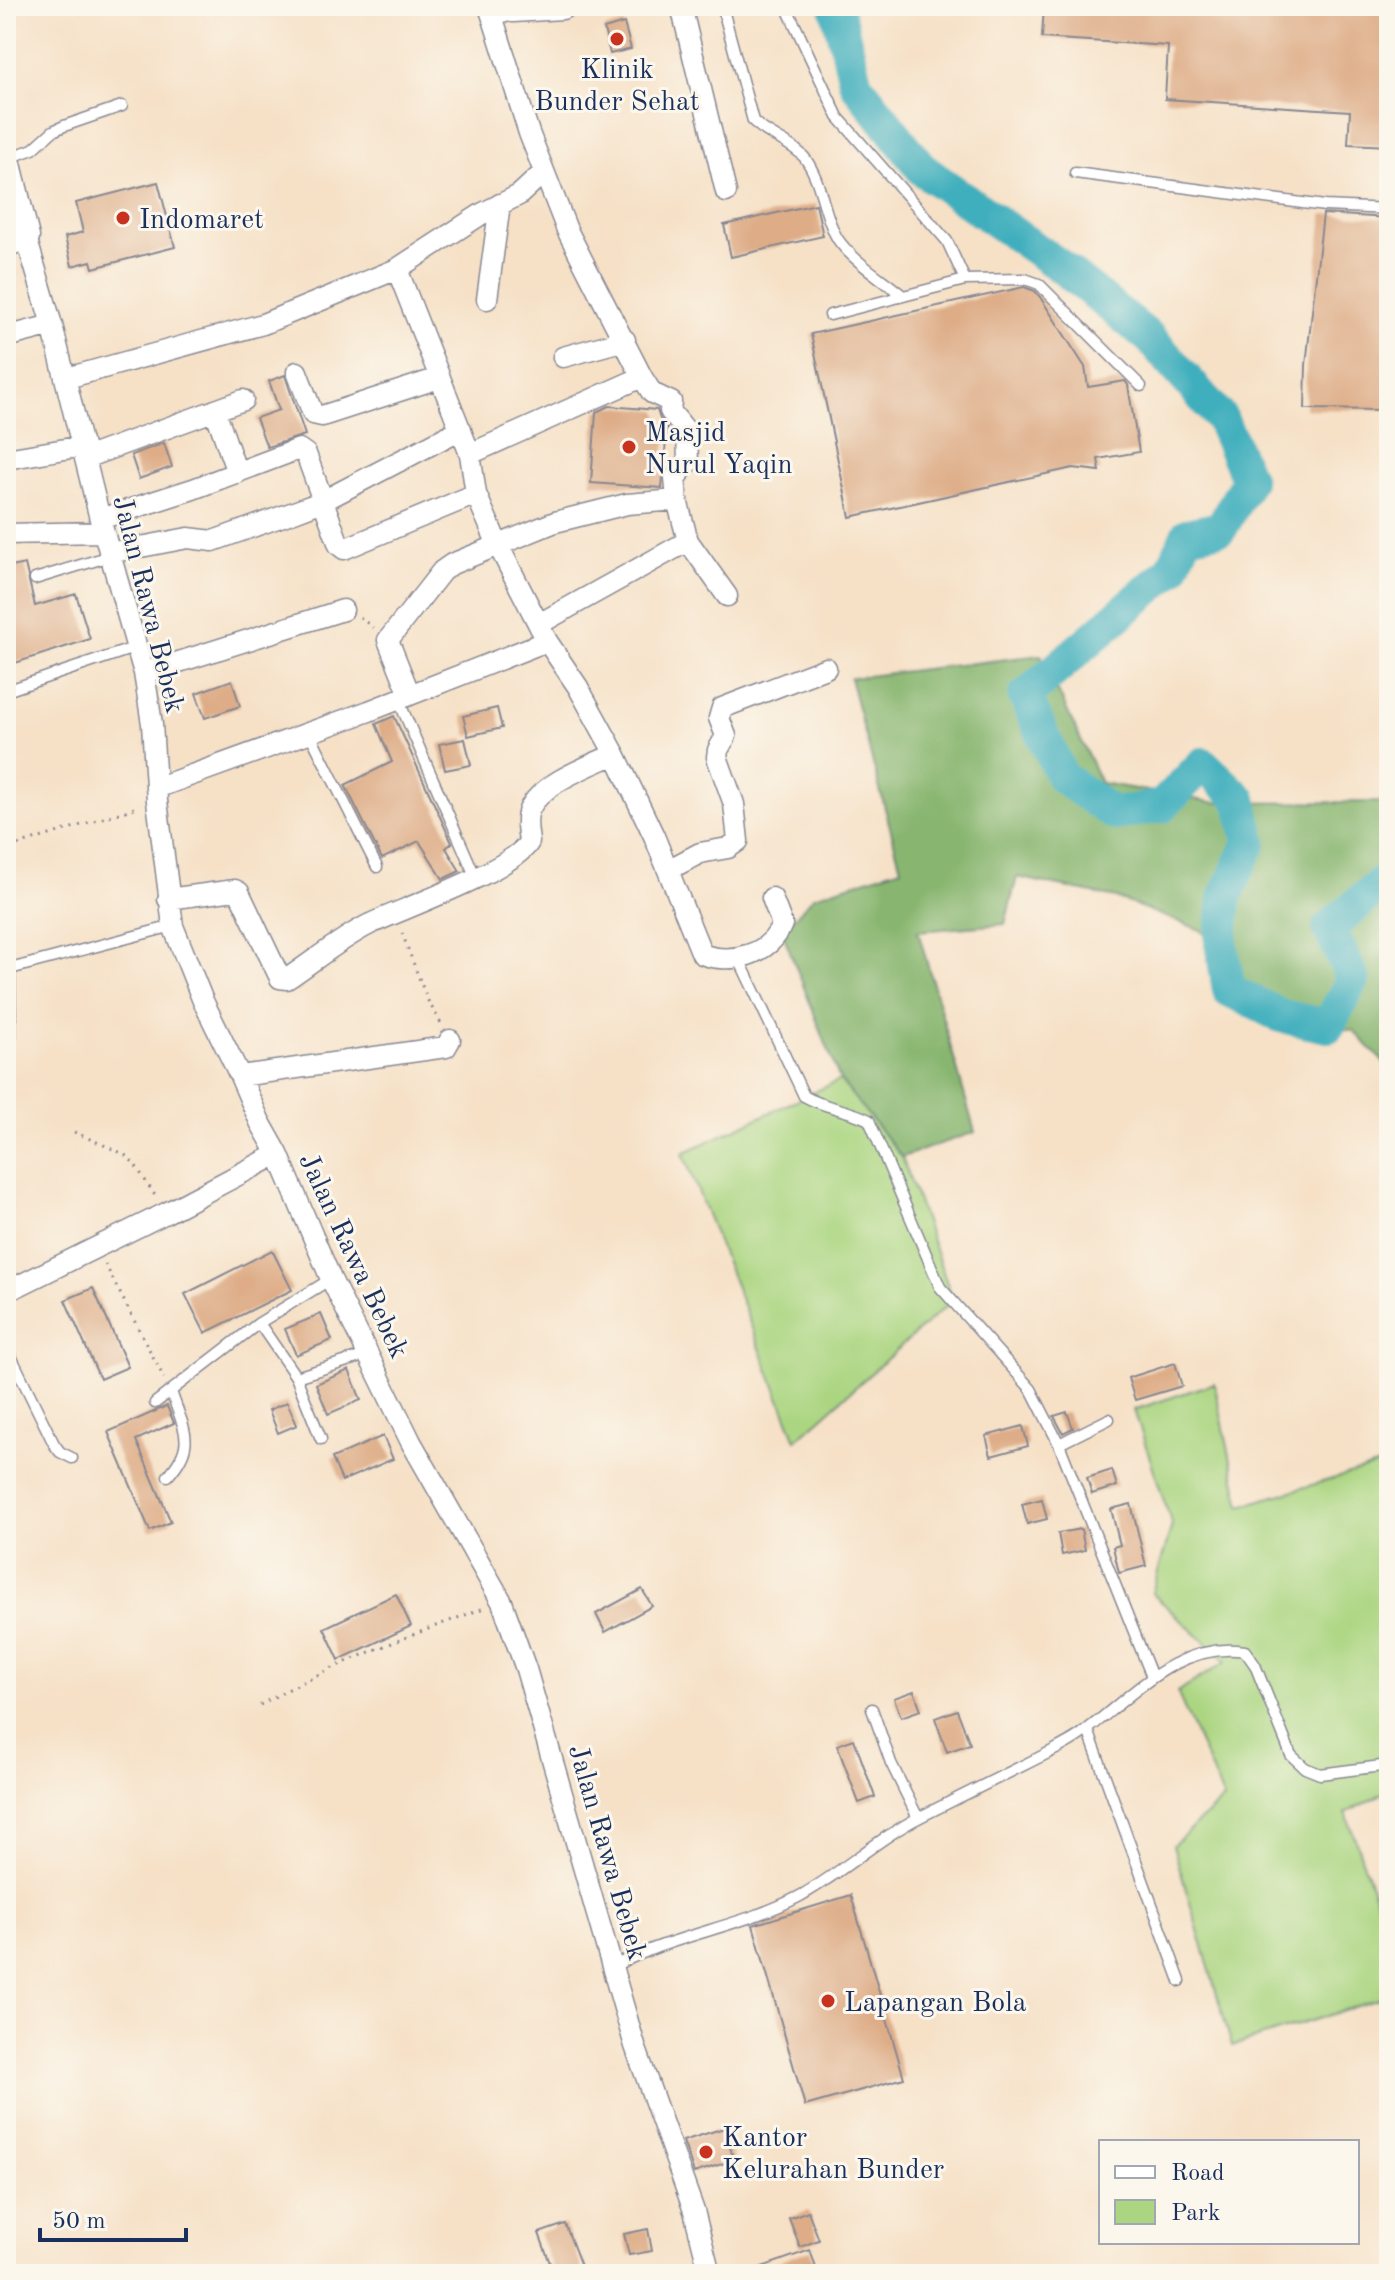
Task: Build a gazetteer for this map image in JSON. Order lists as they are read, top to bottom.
{
  "streets": {
    "street": ["Jalan Rawa Bebek"]
  },
  "places": [
    "Klinik Bunder Sehat",
    "Indomaret",
    "Masjid Nurul Yaqin",
    "Lapangan Bola",
    "Kantor Kelurahan Bunder"
  ],
  "legend": ["Road", "Park"],
  "scale_bar": "50 m"
}
